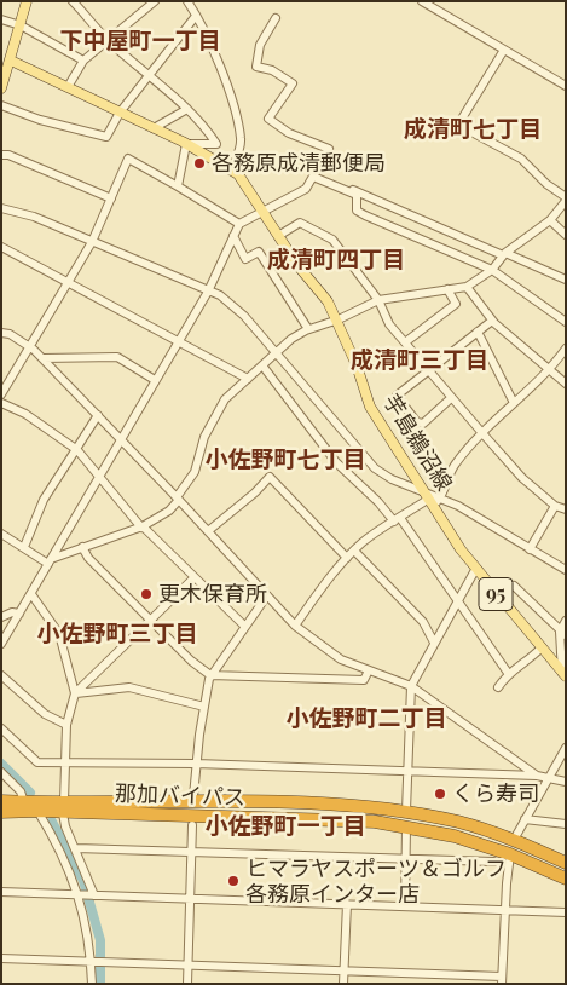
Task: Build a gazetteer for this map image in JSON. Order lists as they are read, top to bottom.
{
  "streets": {
    "highway": ["那加バイパス"],
    "main road": ["芋島鵜沼線", "95"]
  },
  "districts": [
    "下中屋町一丁目",
    "成清町七丁目",
    "成清町四丁目",
    "成清町三丁目",
    "小佐野町七丁目",
    "小佐野町三丁目",
    "小佐野町二丁目",
    "小佐野町一丁目"
  ],
  "places": [
    "各務原成清郵便局",
    "更木保育所",
    "くら寿司",
    "ヒマラヤスポーツ＆ゴルフ 各務原インター店"
  ]
}
